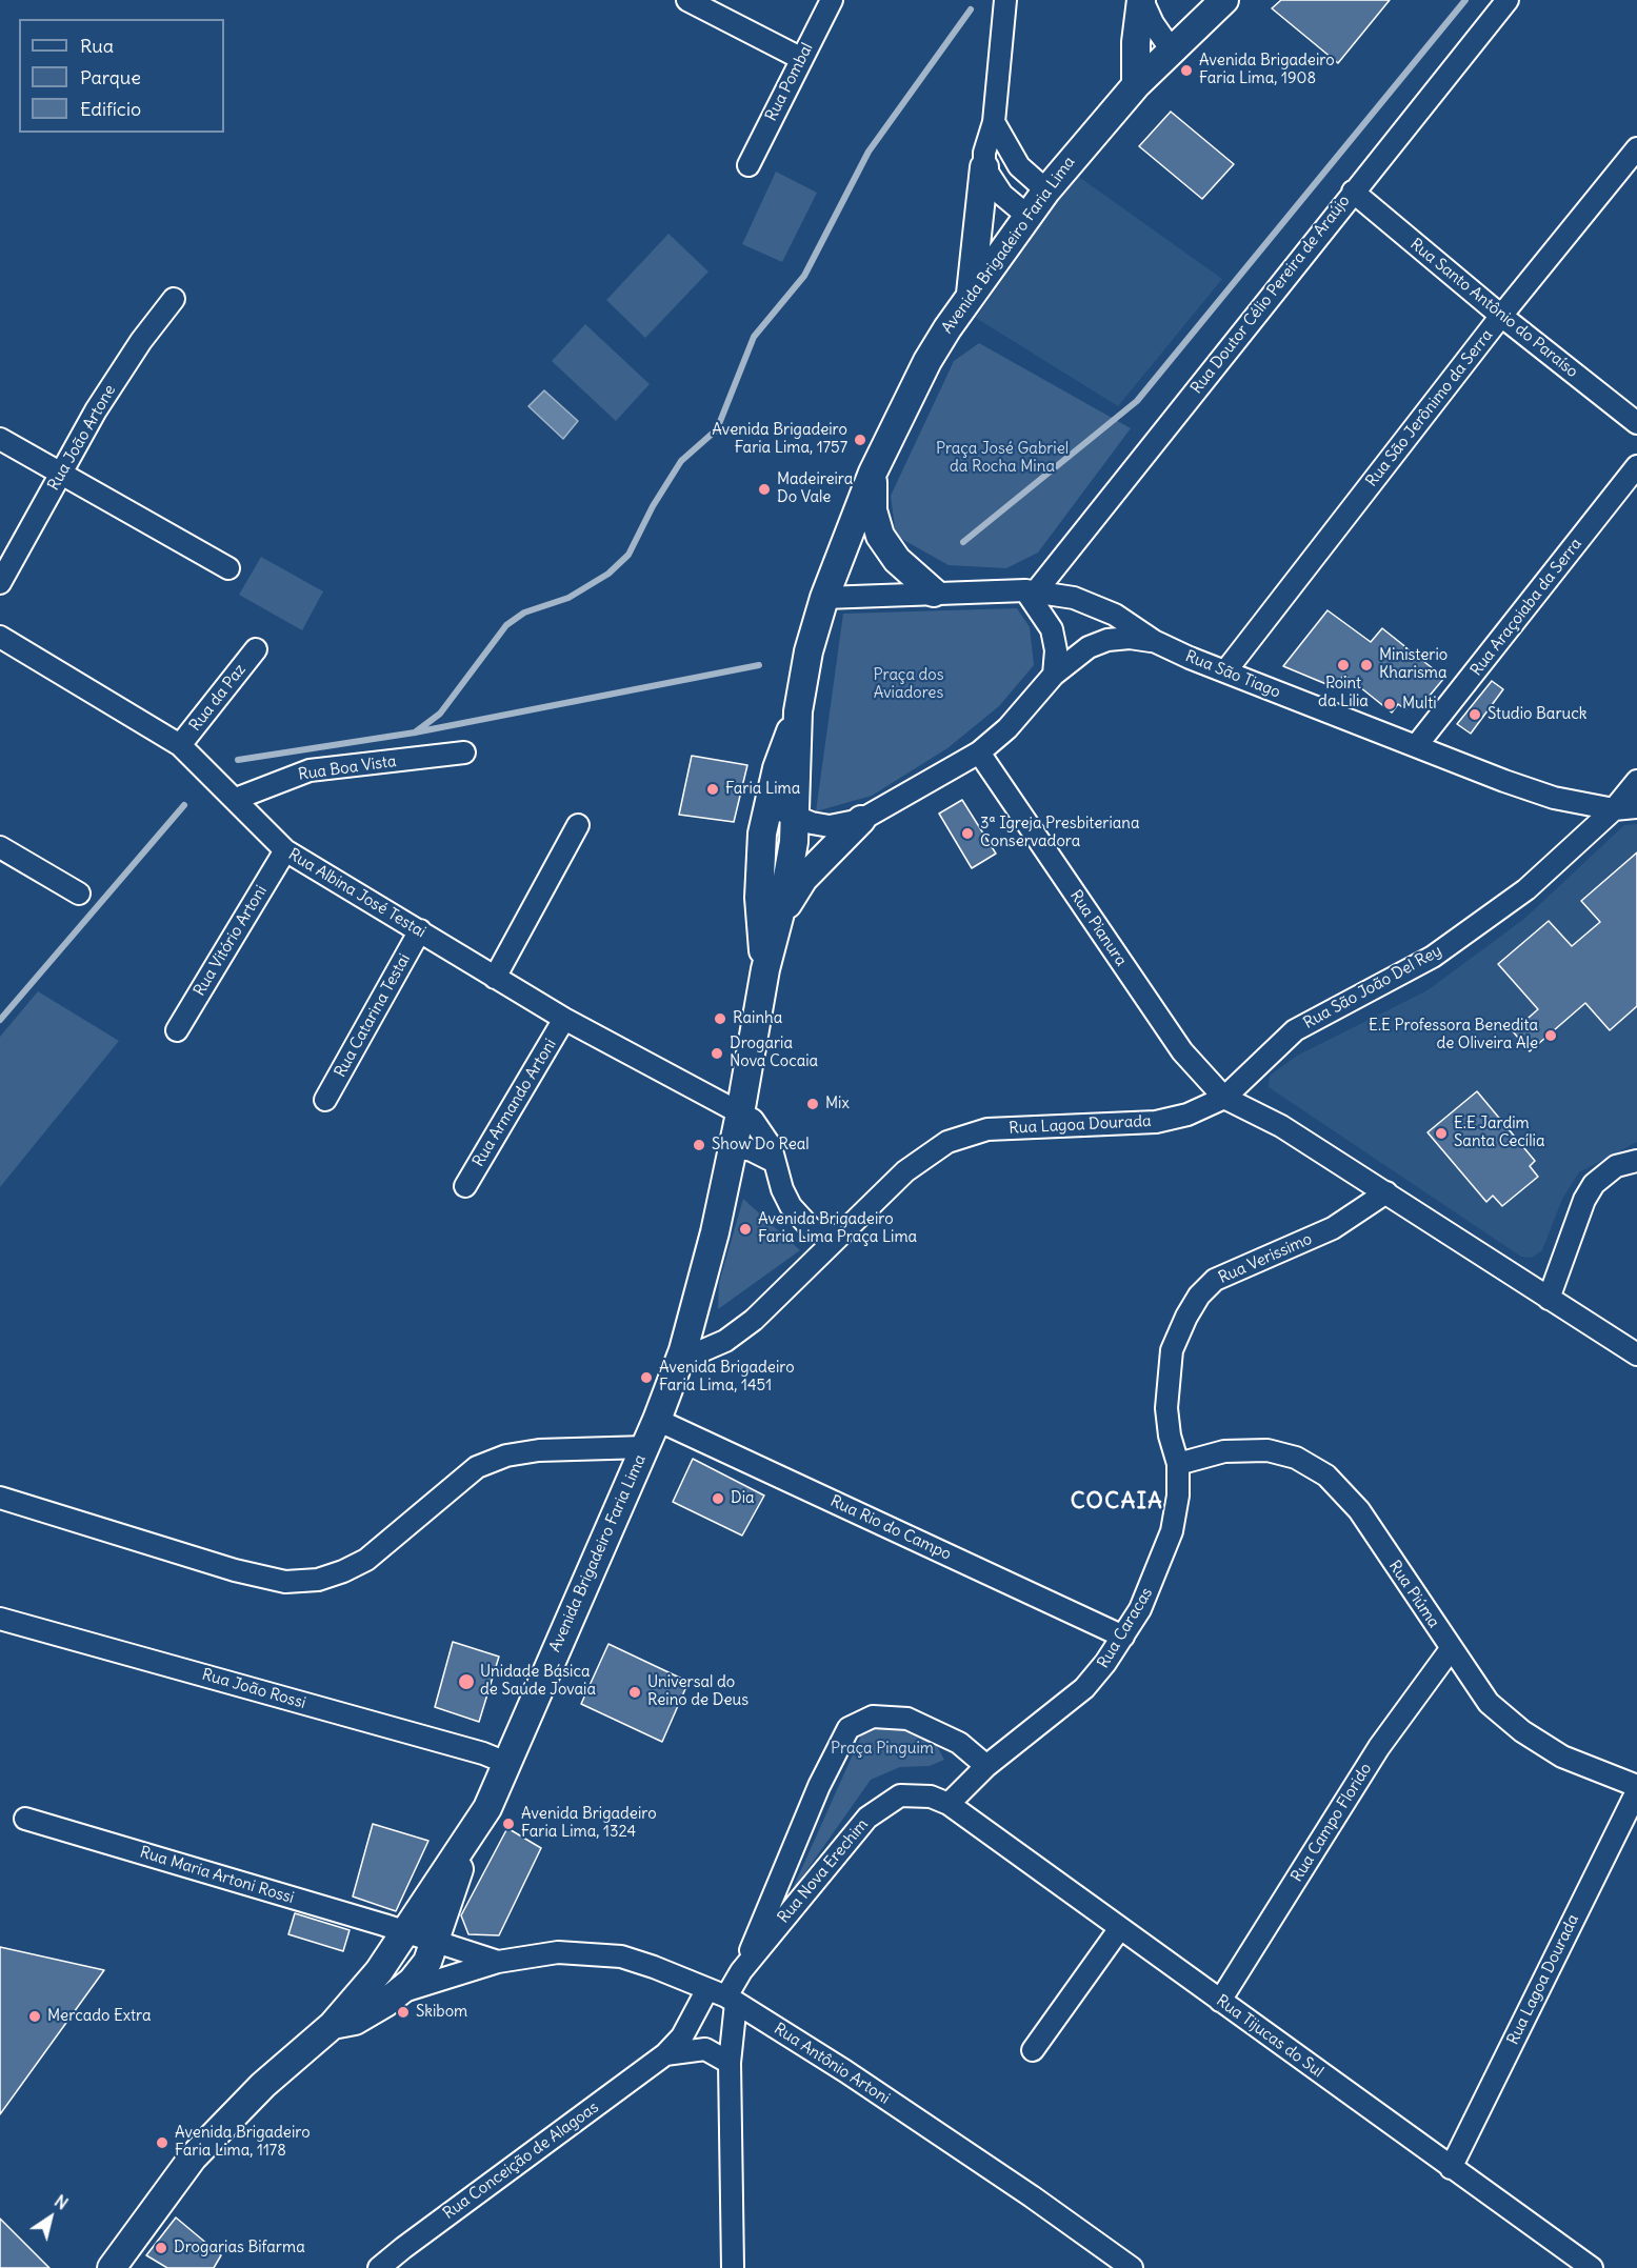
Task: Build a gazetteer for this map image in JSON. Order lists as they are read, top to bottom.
{
  "streets": {
    "main road": ["Avenida Brigadeiro Faria Lima"],
    "street": [
      "Rua Pombal",
      "Rua Doutor Célio Pereira de Araújo",
      "Rua Santo Antônio do Paraíso",
      "Rua São Jerônimo da Serra",
      "Rua João Artone",
      "Rua Araçoiaba da Serra",
      "Rua São Tiago",
      "Rua da Paz",
      "Rua Boa Vista",
      "Rua Albina José Testai",
      "Rua Pianura",
      "Rua Vitório Artoni",
      "Rua São João Del Rey",
      "Rua Catarina Testai",
      "Rua Armando Artoni",
      "Rua Lagoa Dourada",
      "Rua Verissimo",
      "Rua Rio do Campo",
      "Rua Piúma",
      "Rua Caracas",
      "Rua João Rossi",
      "Rua Campo Florido",
      "Rua Nova Erechim",
      "Rua Maria Artoni Rossi",
      "Rua Tijucas do Sul",
      "Rua Antônio Artoni",
      "Rua Conceição de Alagoas"
    ]
  },
  "crossings": [
    ["Avenida Brigadeiro Faria Lima", "Rua São Tiago"],
    ["Avenida Brigadeiro Faria Lima", "Rua Albina José Testai"],
    ["Avenida Brigadeiro Faria Lima", "Rua Lagoa Dourada"],
    ["Avenida Brigadeiro Faria Lima", "Rua Rio do Campo"],
    ["Avenida Brigadeiro Faria Lima", "Rua João Rossi"],
    ["Avenida Brigadeiro Faria Lima", "Rua Maria Artoni Rossi"],
    ["Avenida Brigadeiro Faria Lima", "Rua Antônio Artoni"],
    ["Rua Doutor Célio Pereira de Araújo", "Rua Santo Antônio do Paraíso"],
    ["Rua Doutor Célio Pereira de Araújo", "Rua São Tiago"],
    ["Rua Santo Antônio do Paraíso", "Rua São Jerônimo da Serra"],
    ["Rua São Jerônimo da Serra", "Rua São Tiago"],
    ["Rua Araçoiaba da Serra", "Rua São Tiago"],
    ["Rua São Tiago", "Rua São João Del Rey"],
    ["Rua da Paz", "Rua Albina José Testai"],
    ["Rua Boa Vista", "Rua Albina José Testai"],
    ["Rua Albina José Testai", "Rua Vitório Artoni"],
    ["Rua Albina José Testai", "Rua Catarina Testai"],
    ["Rua Albina José Testai", "Rua Armando Artoni"],
    ["Rua Pianura", "Rua São João Del Rey"],
    ["Rua Pianura", "Rua Lagoa Dourada"],
    ["Rua São João Del Rey", "Rua Lagoa Dourada"],
    ["Rua Lagoa Dourada", "Rua Tijucas do Sul"],
    ["Rua Verissimo", "Rua Piúma"],
    ["Rua Verissimo", "Rua Caracas"],
    ["Rua Rio do Campo", "Rua Caracas"],
    ["Rua Piúma", "Rua Caracas"],
    ["Rua Piúma", "Rua Campo Florido"],
    ["Rua Caracas", "Rua Nova Erechim"],
    ["Rua Caracas", "Rua Tijucas do Sul"],
    ["Rua Campo Florido", "Rua Tijucas do Sul"],
    ["Rua Nova Erechim", "Rua Tijucas do Sul"],
    ["Rua Nova Erechim", "Rua Antônio Artoni"],
    ["Rua Nova Erechim", "Rua Conceição de Alagoas"],
    ["Rua Maria Artoni Rossi", "Rua Antônio Artoni"],
    ["Rua Antônio Artoni", "Rua Conceição de Alagoas"]
  ],
  "districts": ["COCAIA"],
  "parks": ["Praça José Gabriel da Rocha Mina", "Praça dos Aviadores", "Praça Pinguim"],
  "places": [
    "Avenida Brigadeiro Faria Lima, 1908",
    "Avenida Brigadeiro Faria Lima, 1757",
    "Madeireira Do Vale",
    "Point da Lilia",
    "Ministerio Kharisma",
    "Multi",
    "Studio Baruck",
    "Faria Lima",
    "3ª Igreja Presbiteriana Conservadora",
    "Rainha",
    "E.E Professora Benedita de Oliveira Ale",
    "Drogaria Nova Cocaia",
    "Mix",
    "E.E Jardim Santa Cecília",
    "Show Do Real",
    "Avenida Brigadeiro Faria Lima Praça Lima",
    "Avenida Brigadeiro Faria Lima, 1451",
    "Dia",
    "Unidade Básica de Saúde Jovaia",
    "Universal do Reino de Deus",
    "Avenida Brigadeiro Faria Lima, 1324",
    "Skibom",
    "Mercado Extra",
    "Avenida Brigadeiro Faria Lima, 1178",
    "Drogarias Bifarma"
  ],
  "legend": ["Rua", "Parque", "Edifício"],
  "north": "top right"
}
